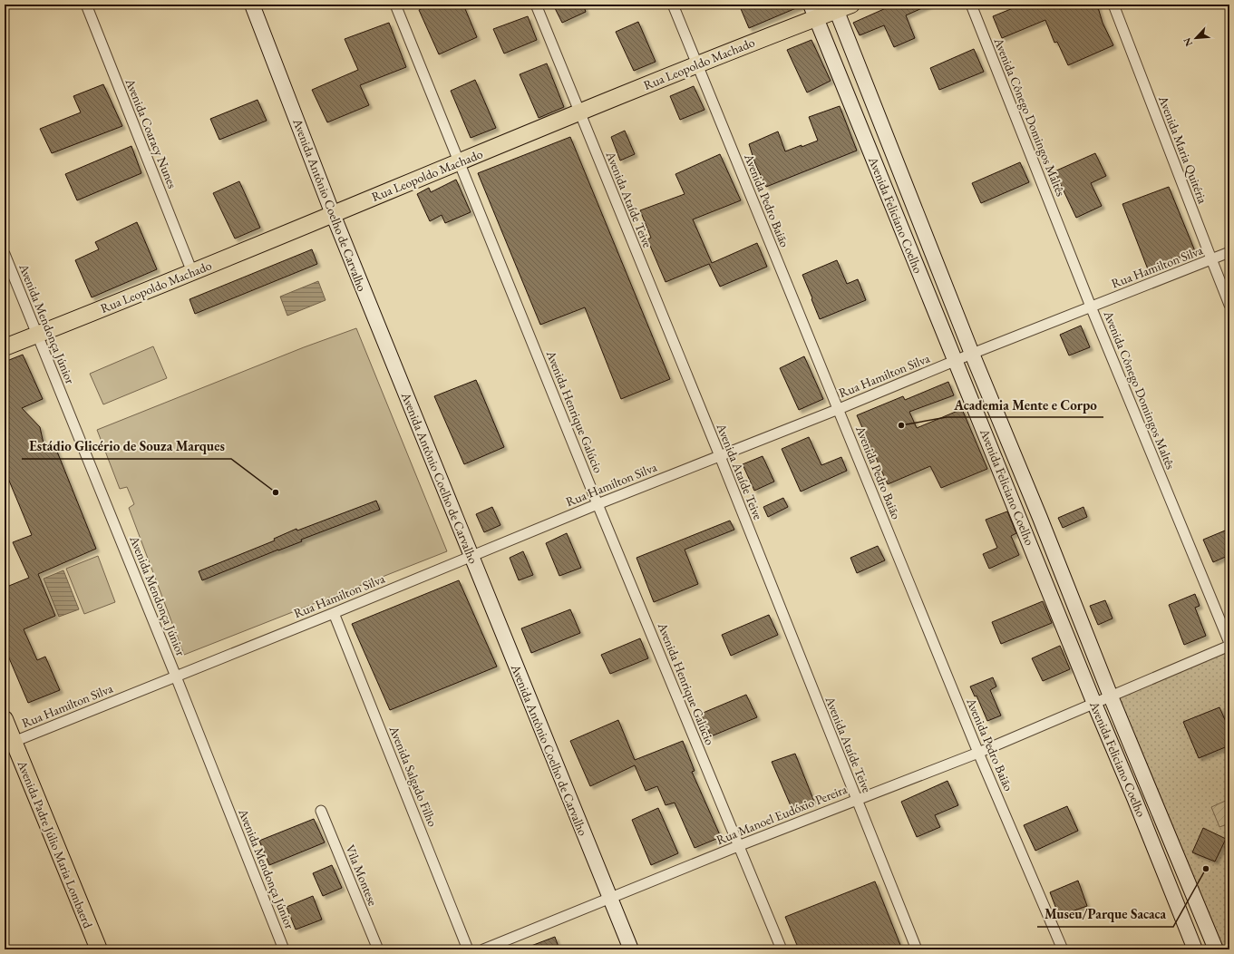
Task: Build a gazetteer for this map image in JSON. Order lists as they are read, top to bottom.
{
  "streets": {
    "main road": ["Rua Leopoldo Machado", "Avenida Padre Júlio Maria Lombaerd"],
    "street": [
      "Avenida Cônego Domingos Maltês",
      "Avenida Coaracy Nunes",
      "Avenida Maria Quitéria",
      "Avenida Ataíde Teive",
      "Avenida Pedro Baião",
      "Avenida Antônio Coelho de Carvalho",
      "Avenida Feliciano Coelho",
      "Rua Hamilton Silva",
      "Avenida Mendonça Júnior",
      "Avenida Henrique Galúcio",
      "Avenida Salgado Filho",
      "Rua Manoel Eudóxio Pereira",
      "Vila Montese"
    ]
  },
  "crossings": [
    ["Rua Leopoldo Machado", "Avenida Coaracy Nunes"],
    ["Rua Leopoldo Machado", "Avenida Ataíde Teive"],
    ["Rua Leopoldo Machado", "Avenida Pedro Baião"],
    ["Rua Leopoldo Machado", "Avenida Antônio Coelho de Carvalho"],
    ["Rua Leopoldo Machado", "Avenida Feliciano Coelho"],
    ["Rua Leopoldo Machado", "Avenida Mendonça Júnior"],
    ["Rua Leopoldo Machado", "Avenida Henrique Galúcio"],
    ["Avenida Cônego Domingos Maltês", "Rua Hamilton Silva"],
    ["Avenida Cônego Domingos Maltês", "Rua Manoel Eudóxio Pereira"],
    ["Avenida Maria Quitéria", "Rua Hamilton Silva"],
    ["Avenida Ataíde Teive", "Rua Hamilton Silva"],
    ["Avenida Ataíde Teive", "Rua Manoel Eudóxio Pereira"],
    ["Avenida Pedro Baião", "Rua Hamilton Silva"],
    ["Avenida Pedro Baião", "Rua Manoel Eudóxio Pereira"],
    ["Avenida Antônio Coelho de Carvalho", "Rua Hamilton Silva"],
    ["Avenida Antônio Coelho de Carvalho", "Rua Manoel Eudóxio Pereira"],
    ["Avenida Feliciano Coelho", "Rua Hamilton Silva"],
    ["Avenida Feliciano Coelho", "Rua Manoel Eudóxio Pereira"],
    ["Rua Hamilton Silva", "Avenida Mendonça Júnior"],
    ["Rua Hamilton Silva", "Avenida Henrique Galúcio"],
    ["Rua Hamilton Silva", "Avenida Salgado Filho"],
    ["Rua Hamilton Silva", "Avenida Padre Júlio Maria Lombaerd"],
    ["Avenida Henrique Galúcio", "Rua Manoel Eudóxio Pereira"]
  ],
  "places": ["Academia Mente e Corpo", "Estádio Glicério de Souza Marques", "Museu/Parque Sacaca"],
  "north": "bottom left"
}
